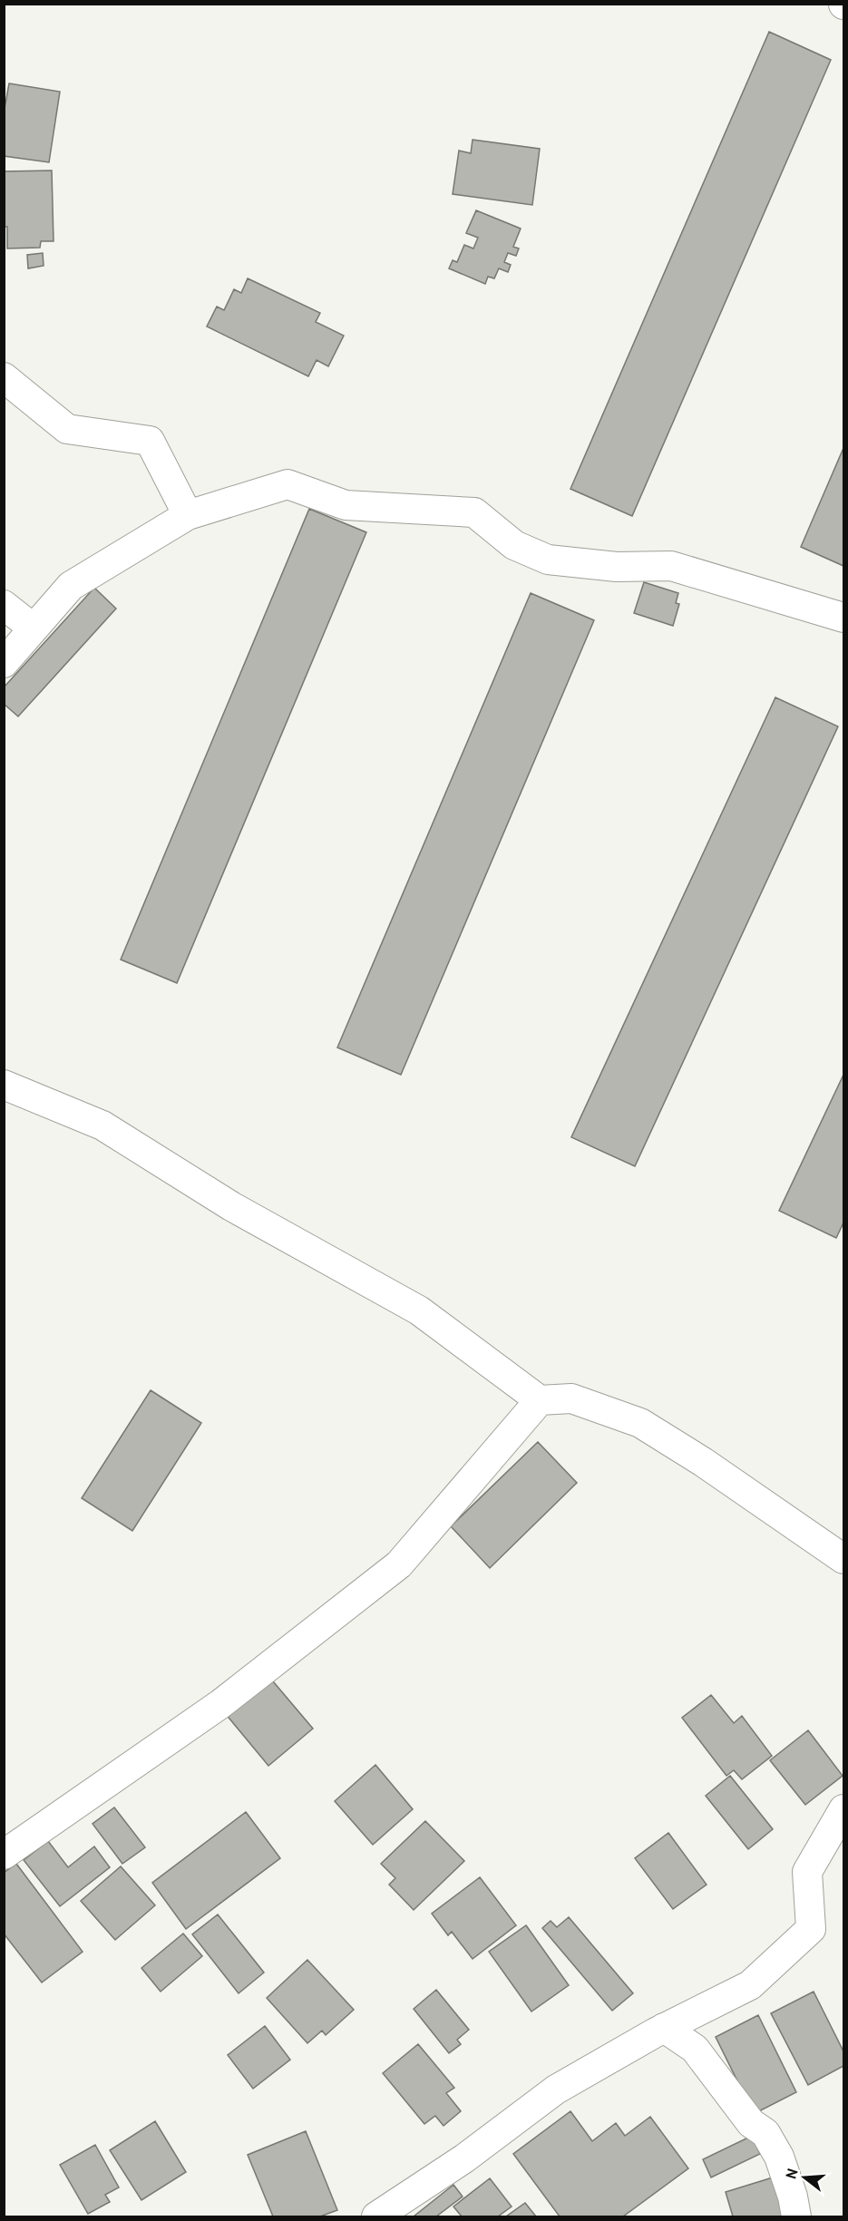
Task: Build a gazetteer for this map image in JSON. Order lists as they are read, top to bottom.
{
  "north": "left"
}
